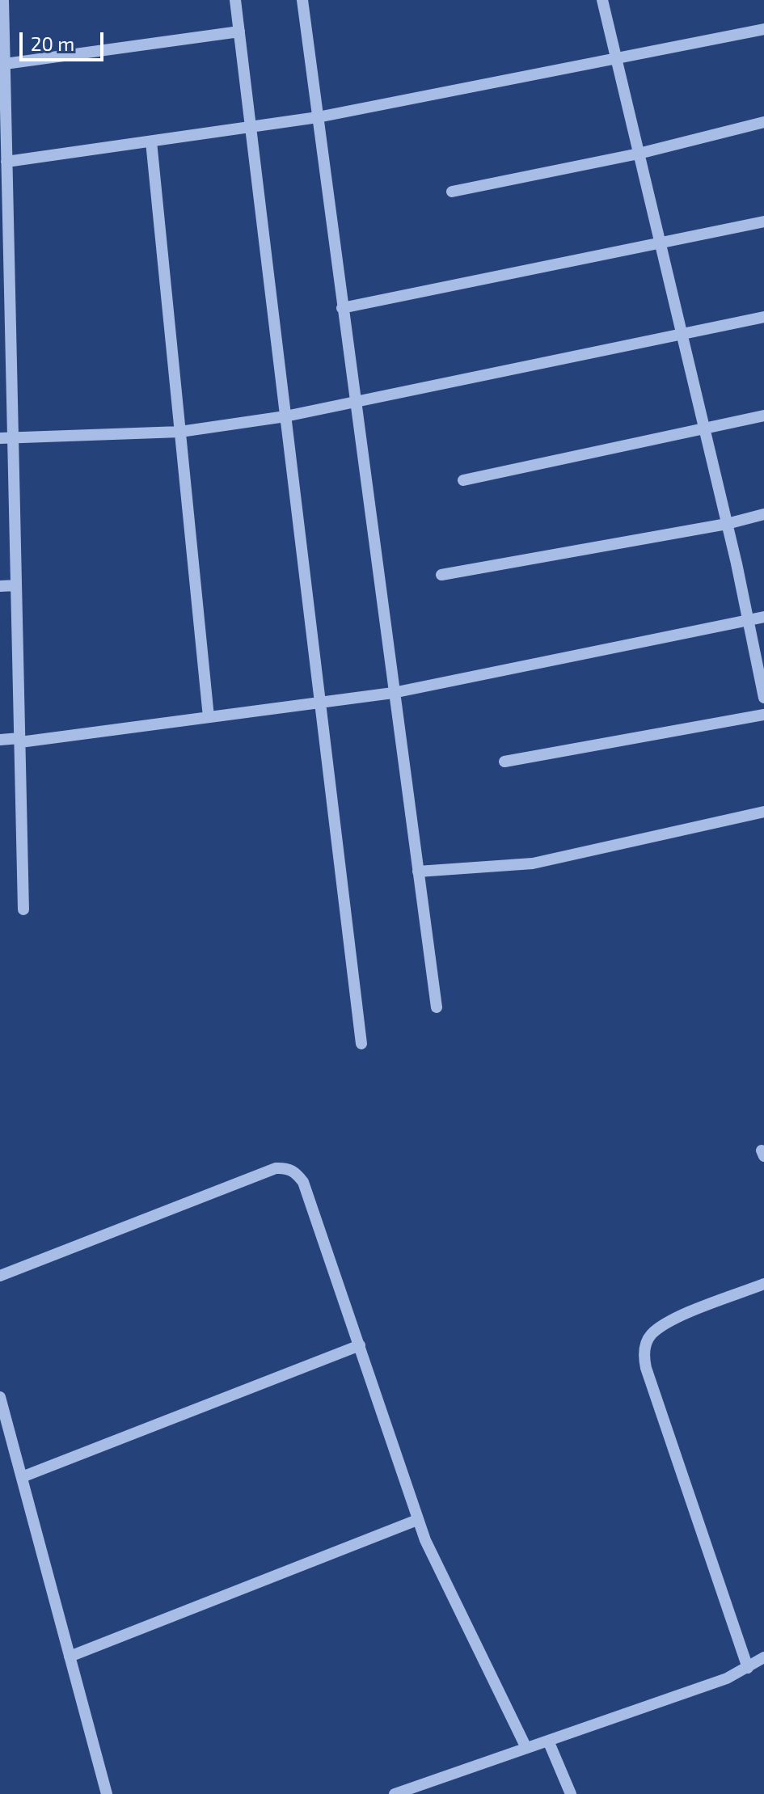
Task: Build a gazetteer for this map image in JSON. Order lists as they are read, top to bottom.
{
  "scale_bar": "20 m"
}
